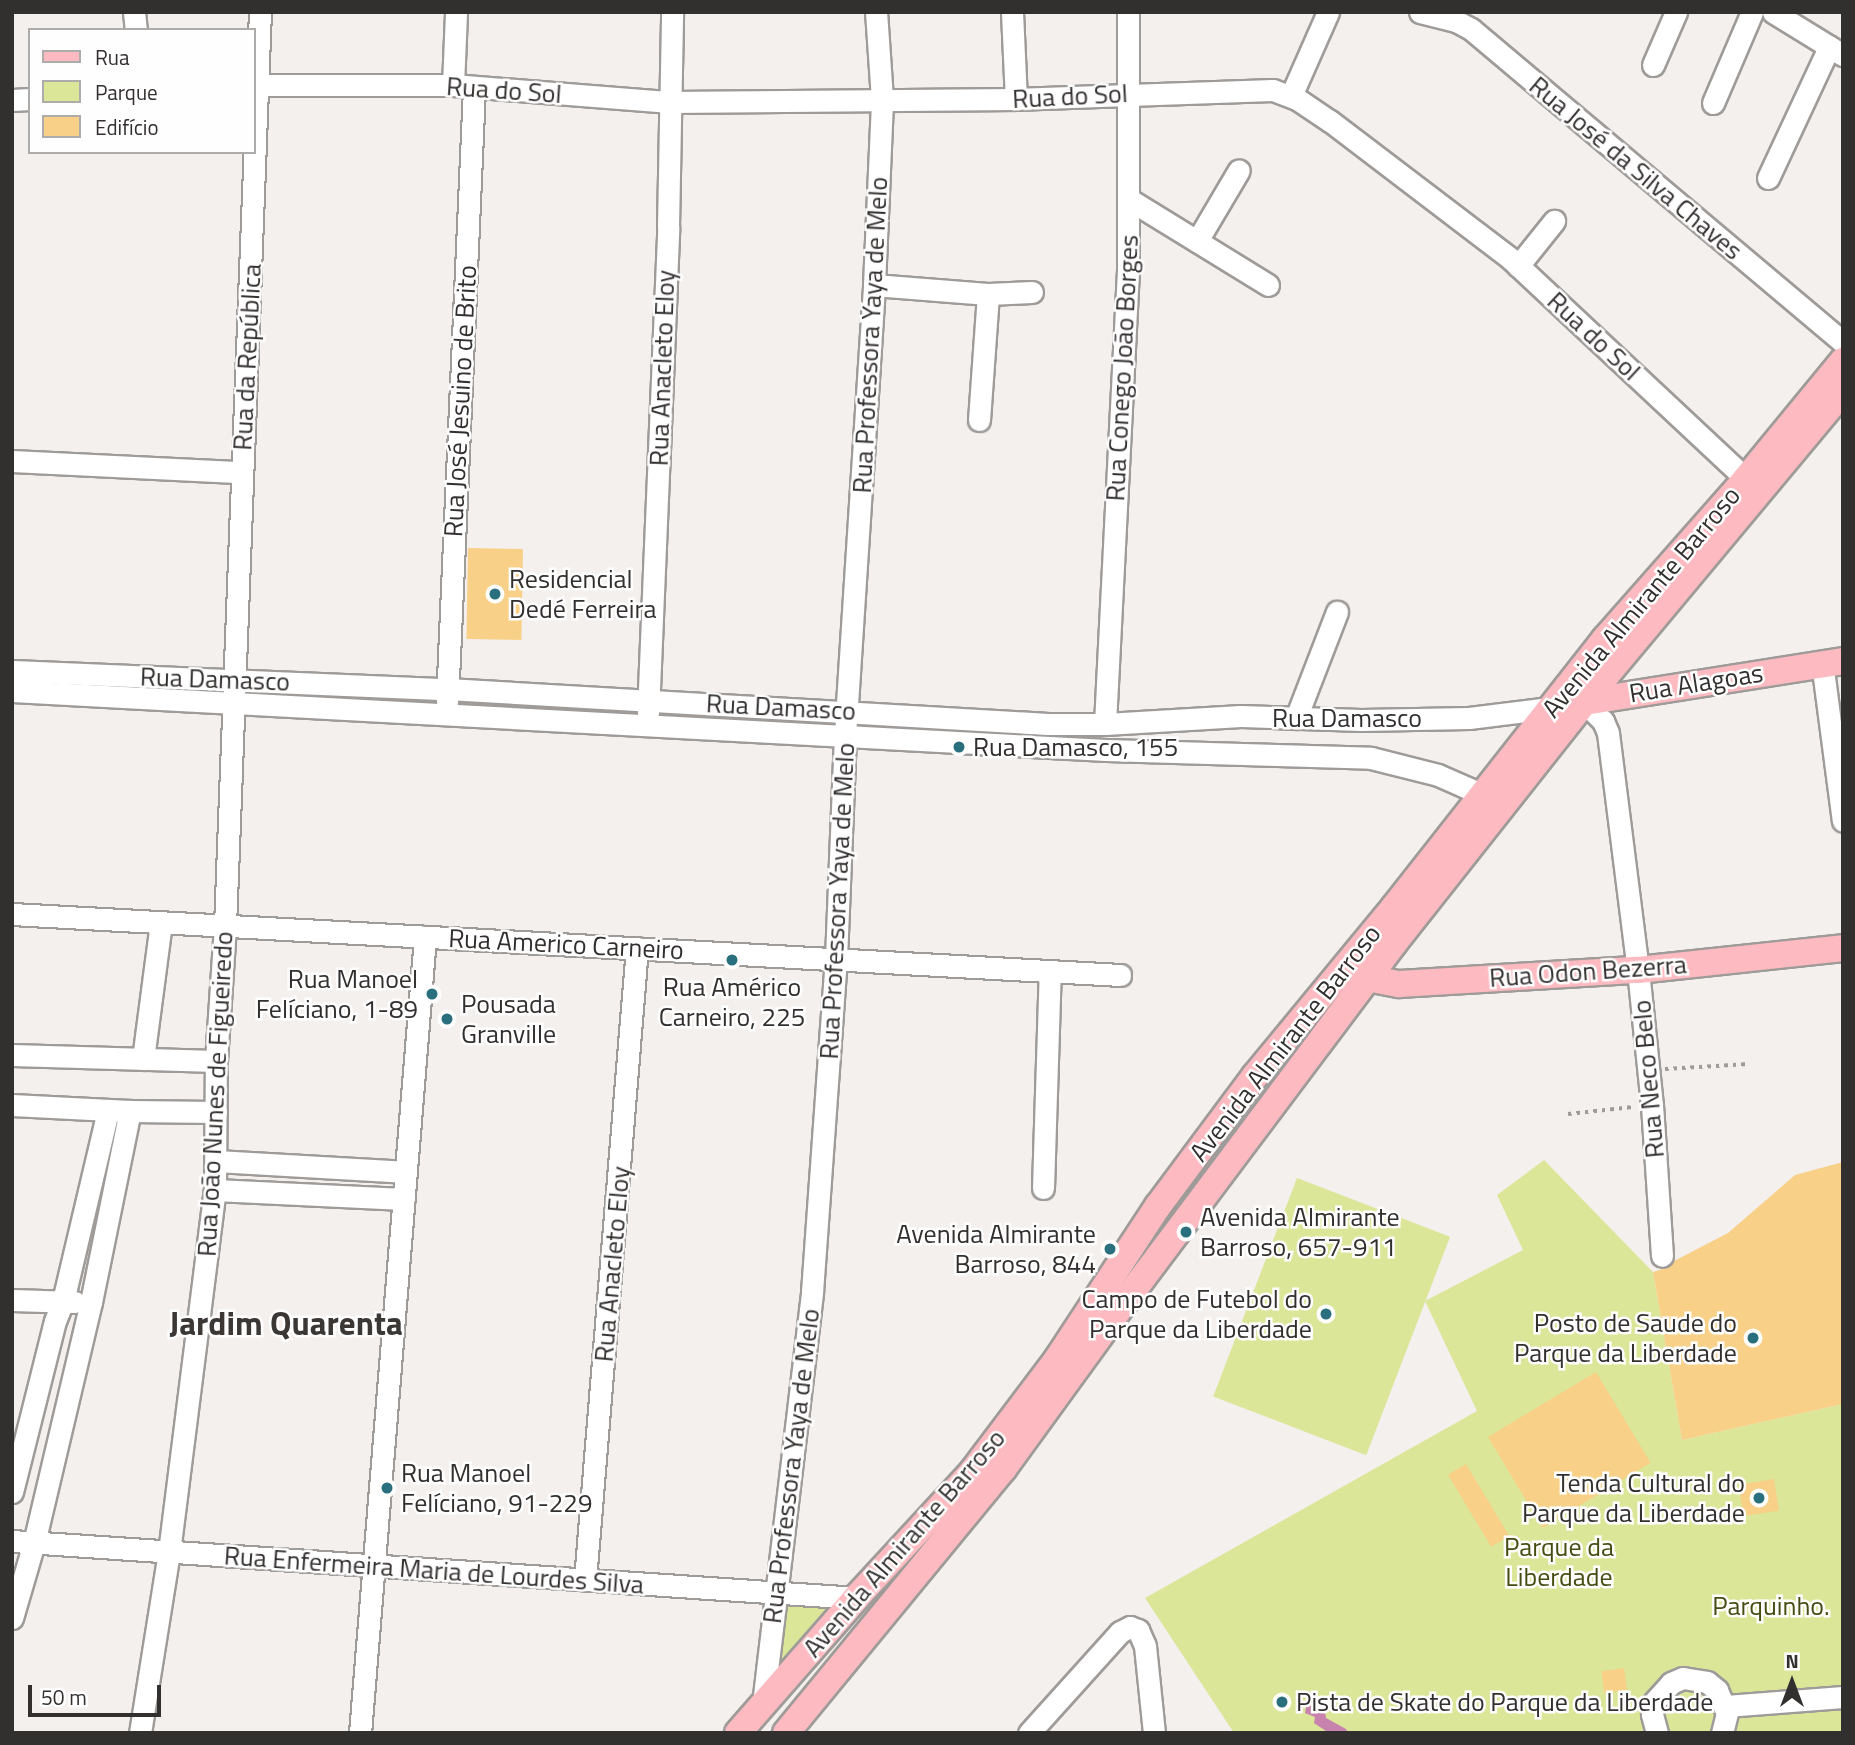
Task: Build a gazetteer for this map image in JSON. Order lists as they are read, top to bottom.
{
  "streets": {
    "main road": ["Avenida Almirante Barroso", "Rua Alagoas", "Rua Odon Bezerra"],
    "street": [
      "Rua do Sol",
      "Rua José da Silva Chaves",
      "Rua Professora Yaya de Melo",
      "Rua da República",
      "Rua Anacleto Eloy",
      "Rua Conego João Borges",
      "Rua José Jesuino de Brito",
      "Rua Damasco",
      "Rua Americo Carneiro",
      "Rua Neco Belo",
      "Rua João Nunes de Figueiredo",
      "Rua Enfermeira Maria de Lourdes Silva"
    ]
  },
  "crossings": [
    ["Rua do Sol", "Rua Professora Yaya de Melo"],
    ["Rua do Sol", "Rua da República"],
    ["Rua do Sol", "Rua Anacleto Eloy"],
    ["Rua do Sol", "Rua Conego João Borges"],
    ["Rua do Sol", "Rua José Jesuino de Brito"],
    ["Rua do Sol", "Avenida Almirante Barroso"],
    ["Rua Professora Yaya de Melo", "Avenida Almirante Barroso"],
    ["Rua Professora Yaya de Melo", "Rua Damasco"],
    ["Rua Professora Yaya de Melo", "Rua Americo Carneiro"],
    ["Rua Professora Yaya de Melo", "Rua Enfermeira Maria de Lourdes Silva"],
    ["Rua da República", "Rua Damasco"],
    ["Rua da República", "Rua João Nunes de Figueiredo"],
    ["Rua Anacleto Eloy", "Rua Damasco"],
    ["Rua Anacleto Eloy", "Rua Americo Carneiro"],
    ["Rua Anacleto Eloy", "Rua Enfermeira Maria de Lourdes Silva"],
    ["Rua Conego João Borges", "Rua Damasco"],
    ["Rua José Jesuino de Brito", "Rua Damasco"],
    ["Avenida Almirante Barroso", "Rua Damasco"],
    ["Avenida Almirante Barroso", "Rua Alagoas"],
    ["Avenida Almirante Barroso", "Rua Odon Bezerra"],
    ["Avenida Almirante Barroso", "Rua Neco Belo"],
    ["Avenida Almirante Barroso", "Rua Enfermeira Maria de Lourdes Silva"],
    ["Rua Damasco", "Rua Alagoas"],
    ["Rua Damasco", "Rua João Nunes de Figueiredo"],
    ["Rua Alagoas", "Rua Neco Belo"],
    ["Rua Americo Carneiro", "Rua João Nunes de Figueiredo"],
    ["Rua Odon Bezerra", "Rua Neco Belo"],
    ["Rua João Nunes de Figueiredo", "Rua Enfermeira Maria de Lourdes Silva"]
  ],
  "districts": ["Jardim Quarenta"],
  "parks": ["Parque da Liberdade", "Parquinho."],
  "places": [
    "Residencial Dedé Ferreira",
    "Rua Damasco, 155",
    "Rua Américo Carneiro, 225",
    "Rua Manoel Felíciano, 1-89",
    "Pousada Granville",
    "Avenida Almirante Barroso, 657-911",
    "Avenida Almirante Barroso, 844",
    "Campo de Futebol do Parque da Liberdade",
    "Posto de Saude do Parque da Liberdade",
    "Rua Manoel Felíciano, 91-229",
    "Tenda Cultural do Parque da Liberdade",
    "Pista de Skate do Parque da Liberdade"
  ],
  "legend": ["Rua", "Parque", "Edifício"],
  "scale_bar": "50 m",
  "north": "top"
}
